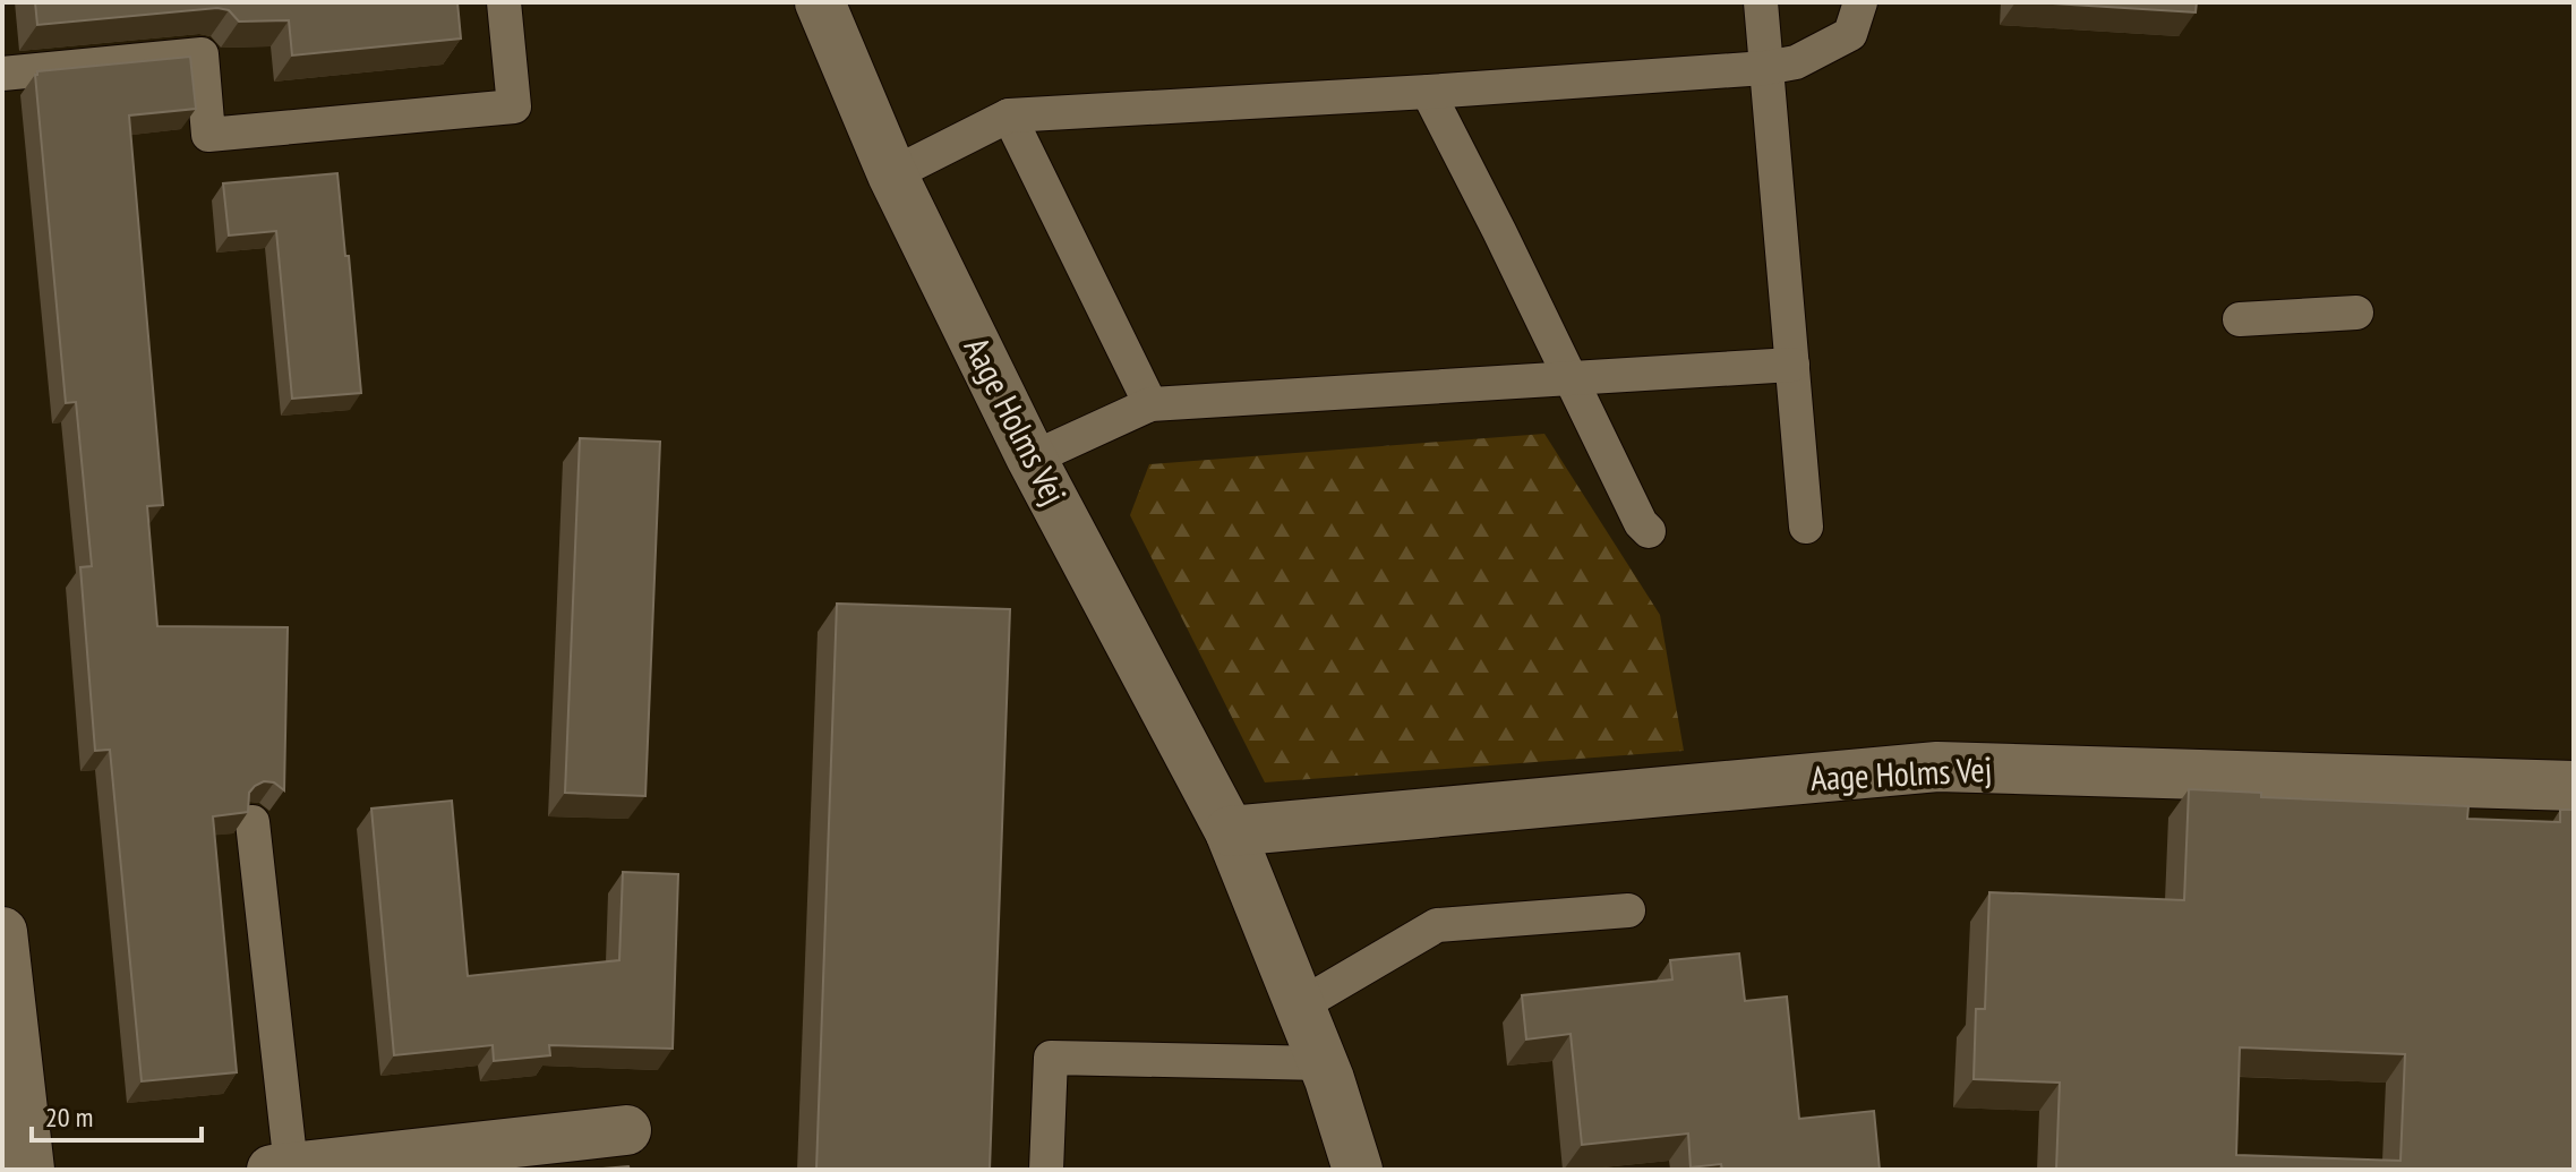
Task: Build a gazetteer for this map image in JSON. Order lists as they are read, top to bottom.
{
  "streets": {
    "street": ["Aage Holms Vej"]
  },
  "scale_bar": "20 m"
}
